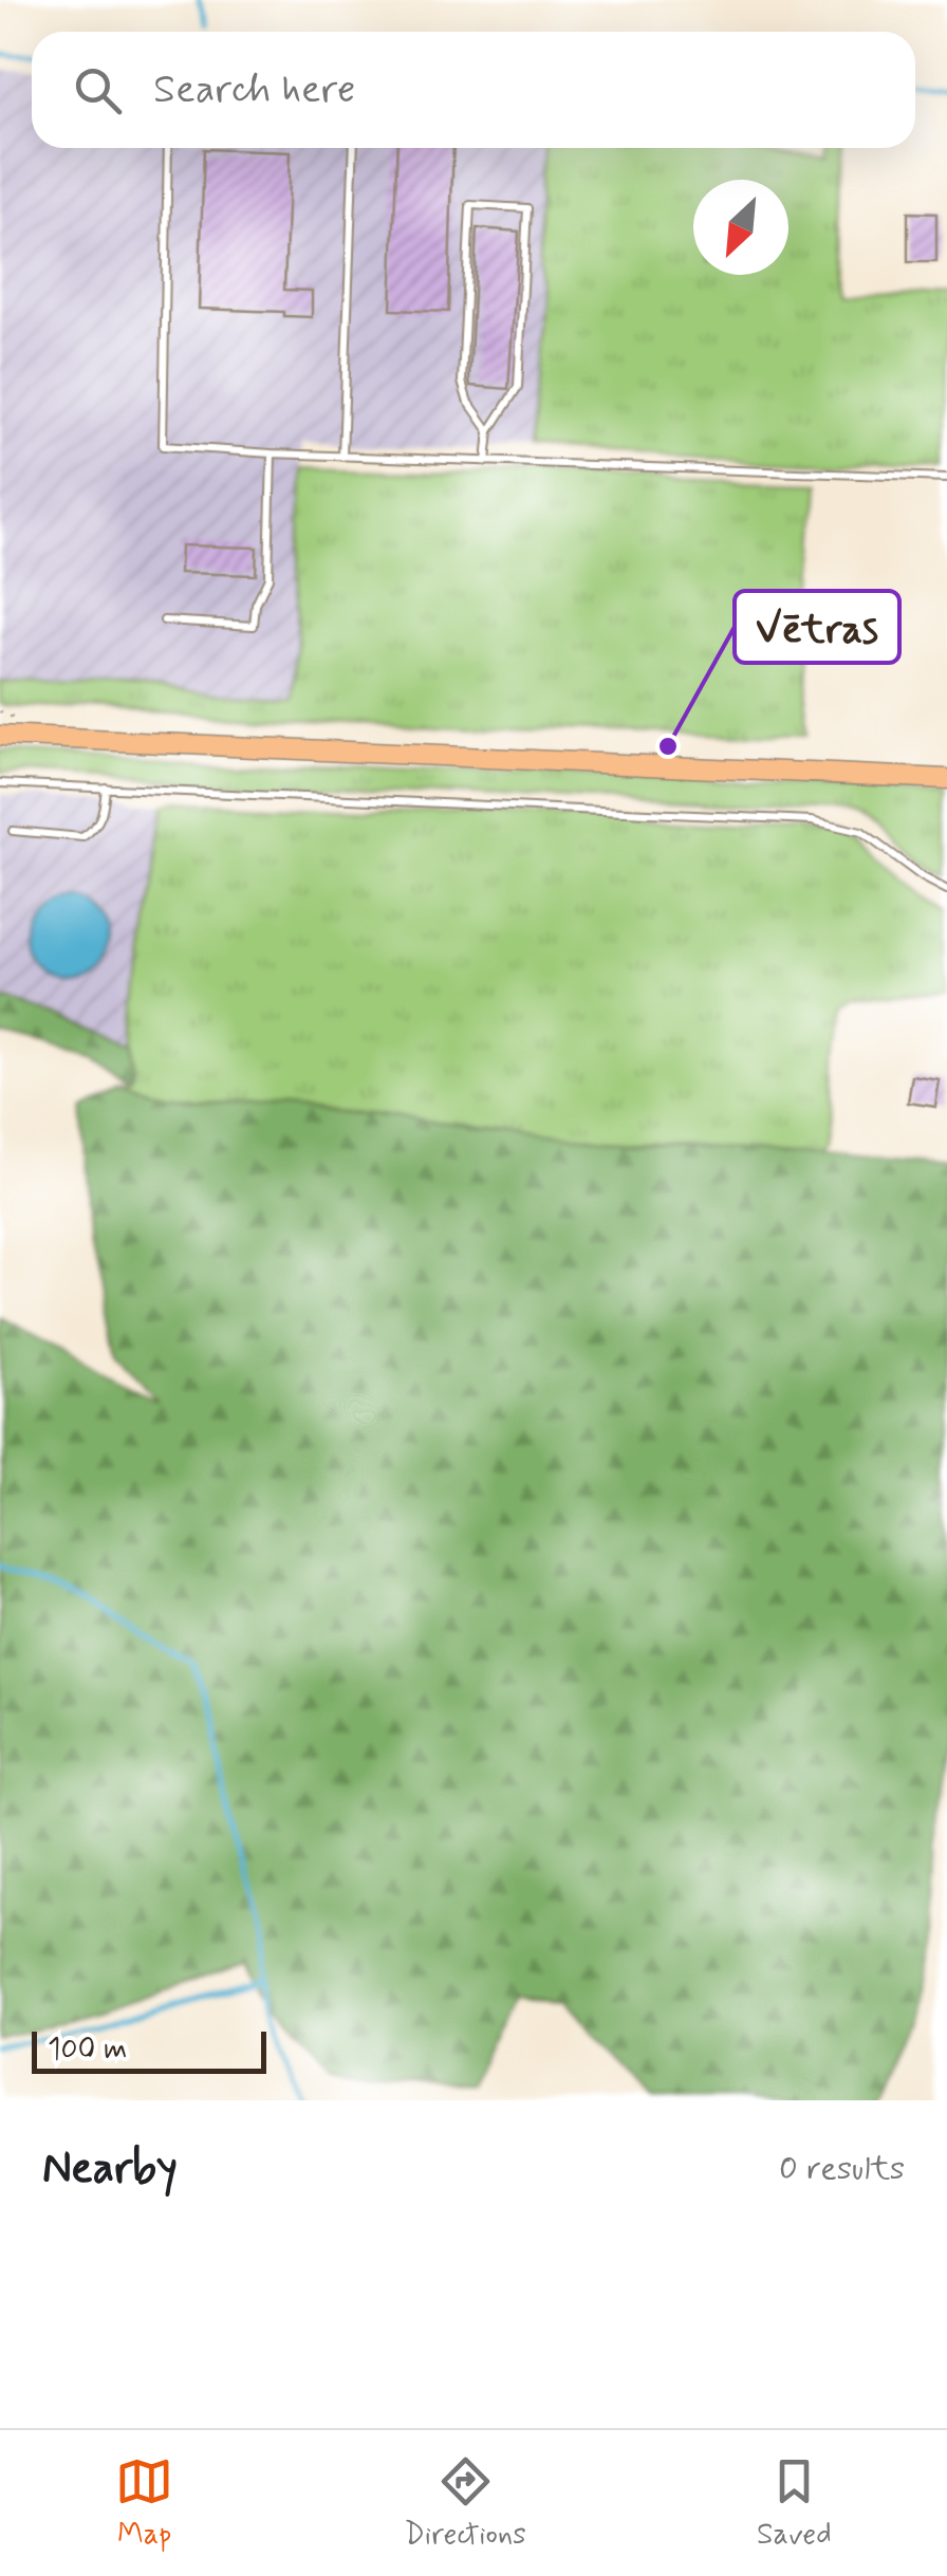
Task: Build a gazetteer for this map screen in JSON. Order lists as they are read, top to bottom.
{
  "places": ["Vētras"],
  "scale_bar": "100 m",
  "north": "bottom left",
  "page": {
    "search": "Search here",
    "scale": "100 m",
    "heading": ["Nearby", "0 results"],
    "nav": ["Map", "Directions", "Saved"]
  }
}
